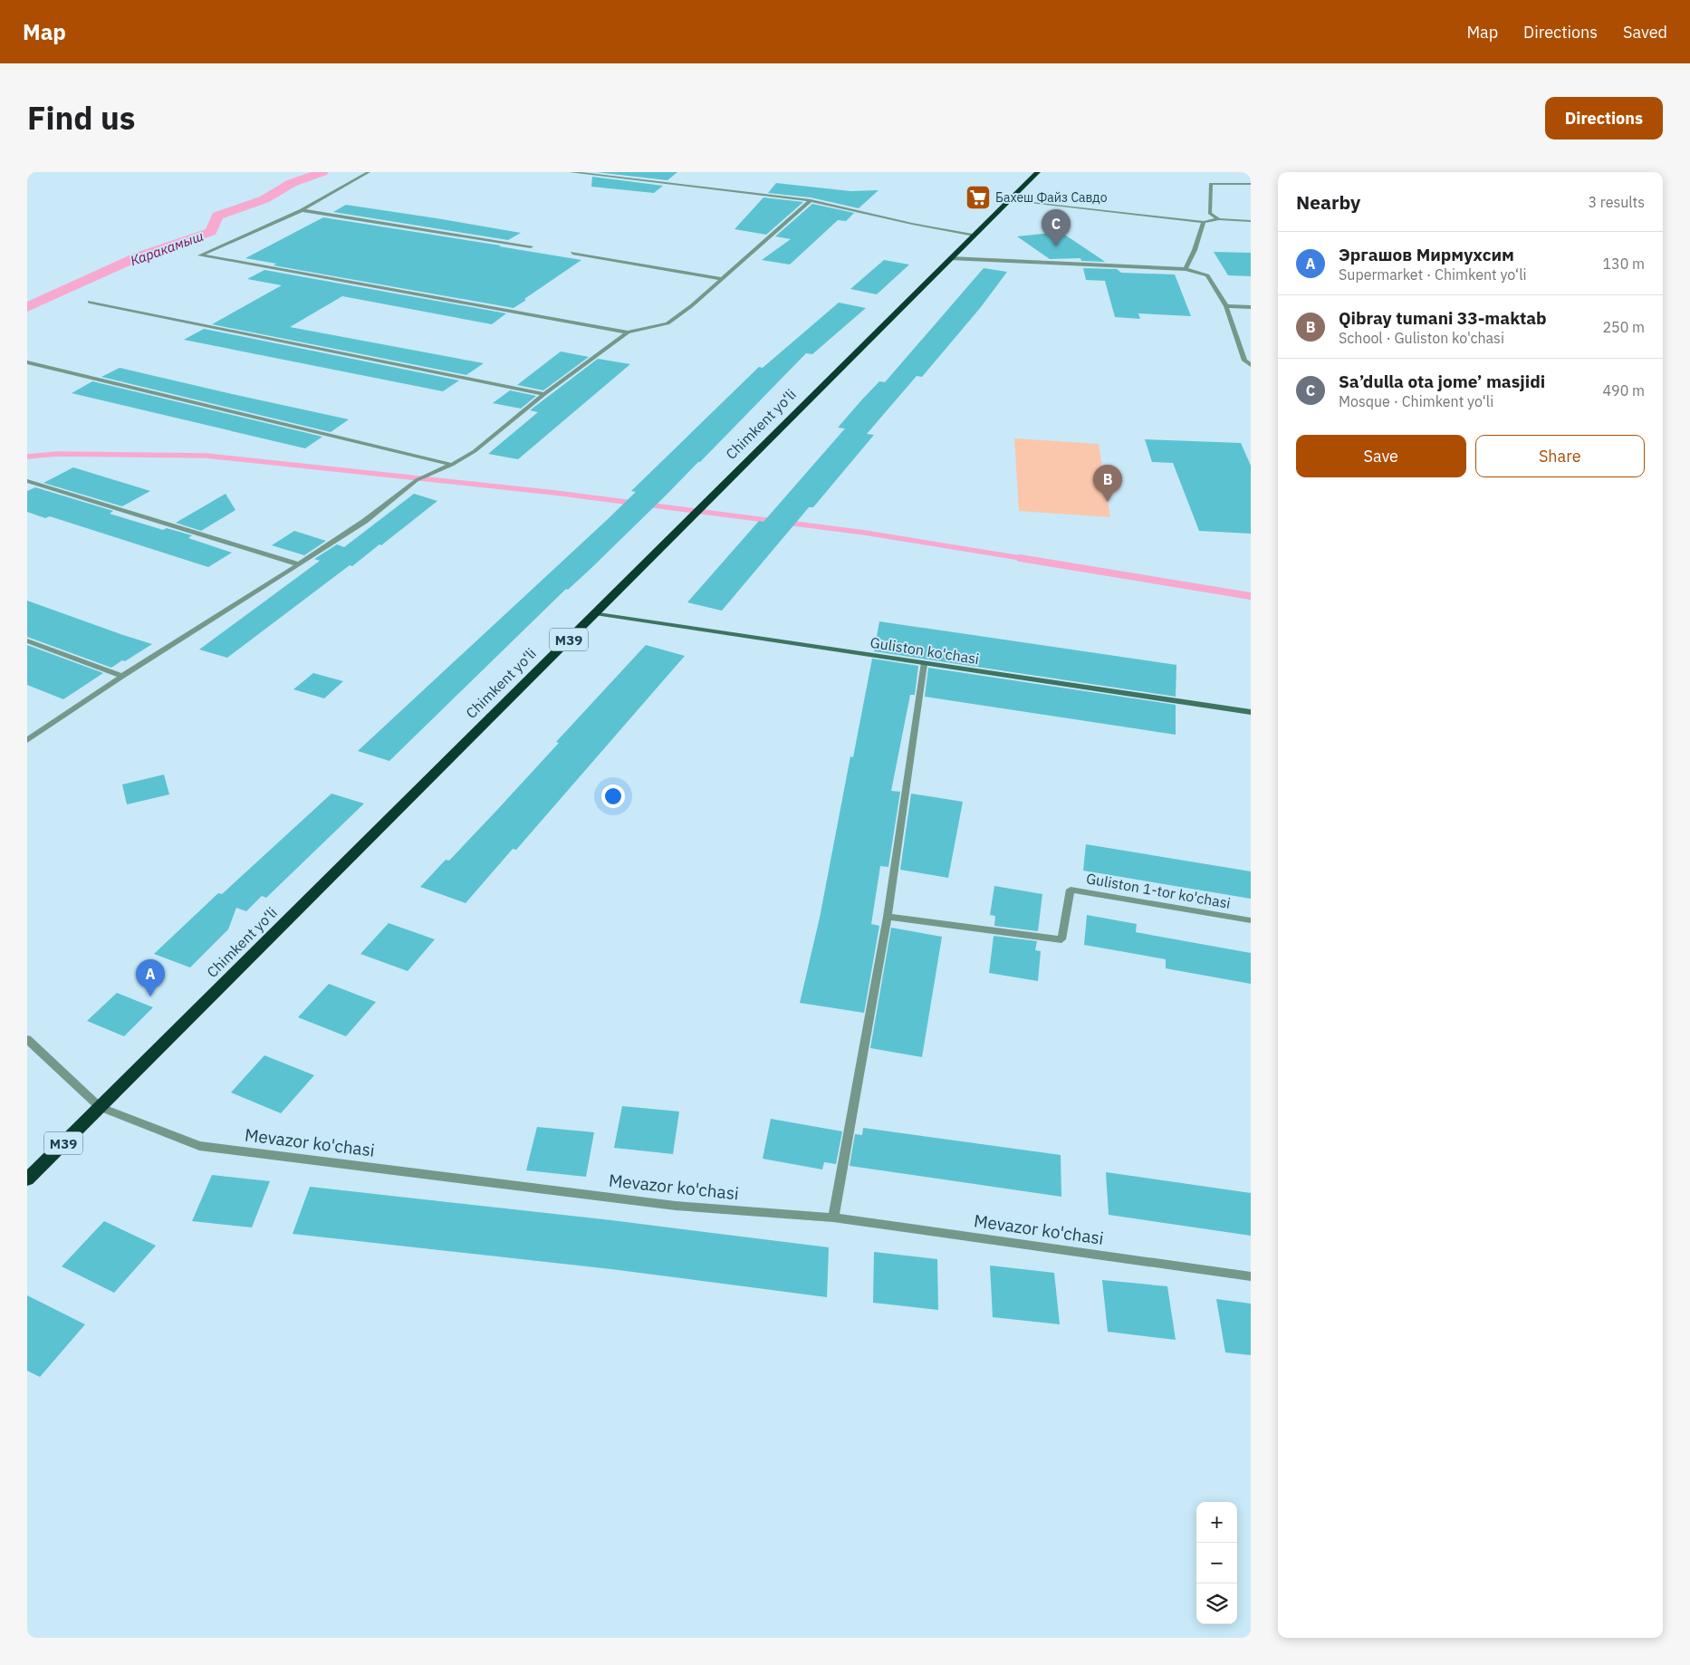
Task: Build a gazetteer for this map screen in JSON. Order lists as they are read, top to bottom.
{
  "streets": {
    "highway": ["Chimkent yo‘li", "M39"],
    "main road": ["Guliston ko'chasi"],
    "street": ["Guliston 1-tor ko'chasi", "Mevazor ko'chasi"]
  },
  "crossings": [
    ["Chimkent yo‘li", "Guliston ko'chasi"],
    ["Chimkent yo‘li", "Mevazor ko'chasi"]
  ],
  "water": ["Каракамыш"],
  "places": {
    "supermarket": ["Бахеш Файз Савдо"]
  },
  "page": {
    "header": "Map",
    "nav": ["Map", "Directions", "Saved"],
    "title": "Find us",
    "buttons": [
      "Directions",
      ["Save", "Share"]
    ],
    "heading": ["Nearby", "3 results"],
    "pins": ["C", "B", "A"],
    "list": [
      {
        "mark": "A",
        "name": "Эргашов Мирмухсим",
        "note": "Supermarket · Chimkent yo‘li",
        "value": "130 m"
      },
      {
        "mark": "B",
        "name": "Qibray tumani 33-maktab",
        "note": "School · Guliston ko'chasi",
        "value": "250 m"
      },
      {
        "mark": "C",
        "name": "Sa’dulla ota jome’ masjidi",
        "note": "Mosque · Chimkent yo‘li",
        "value": "490 m"
      }
    ],
    "map_buttons": ["+", "−"]
  }
}
